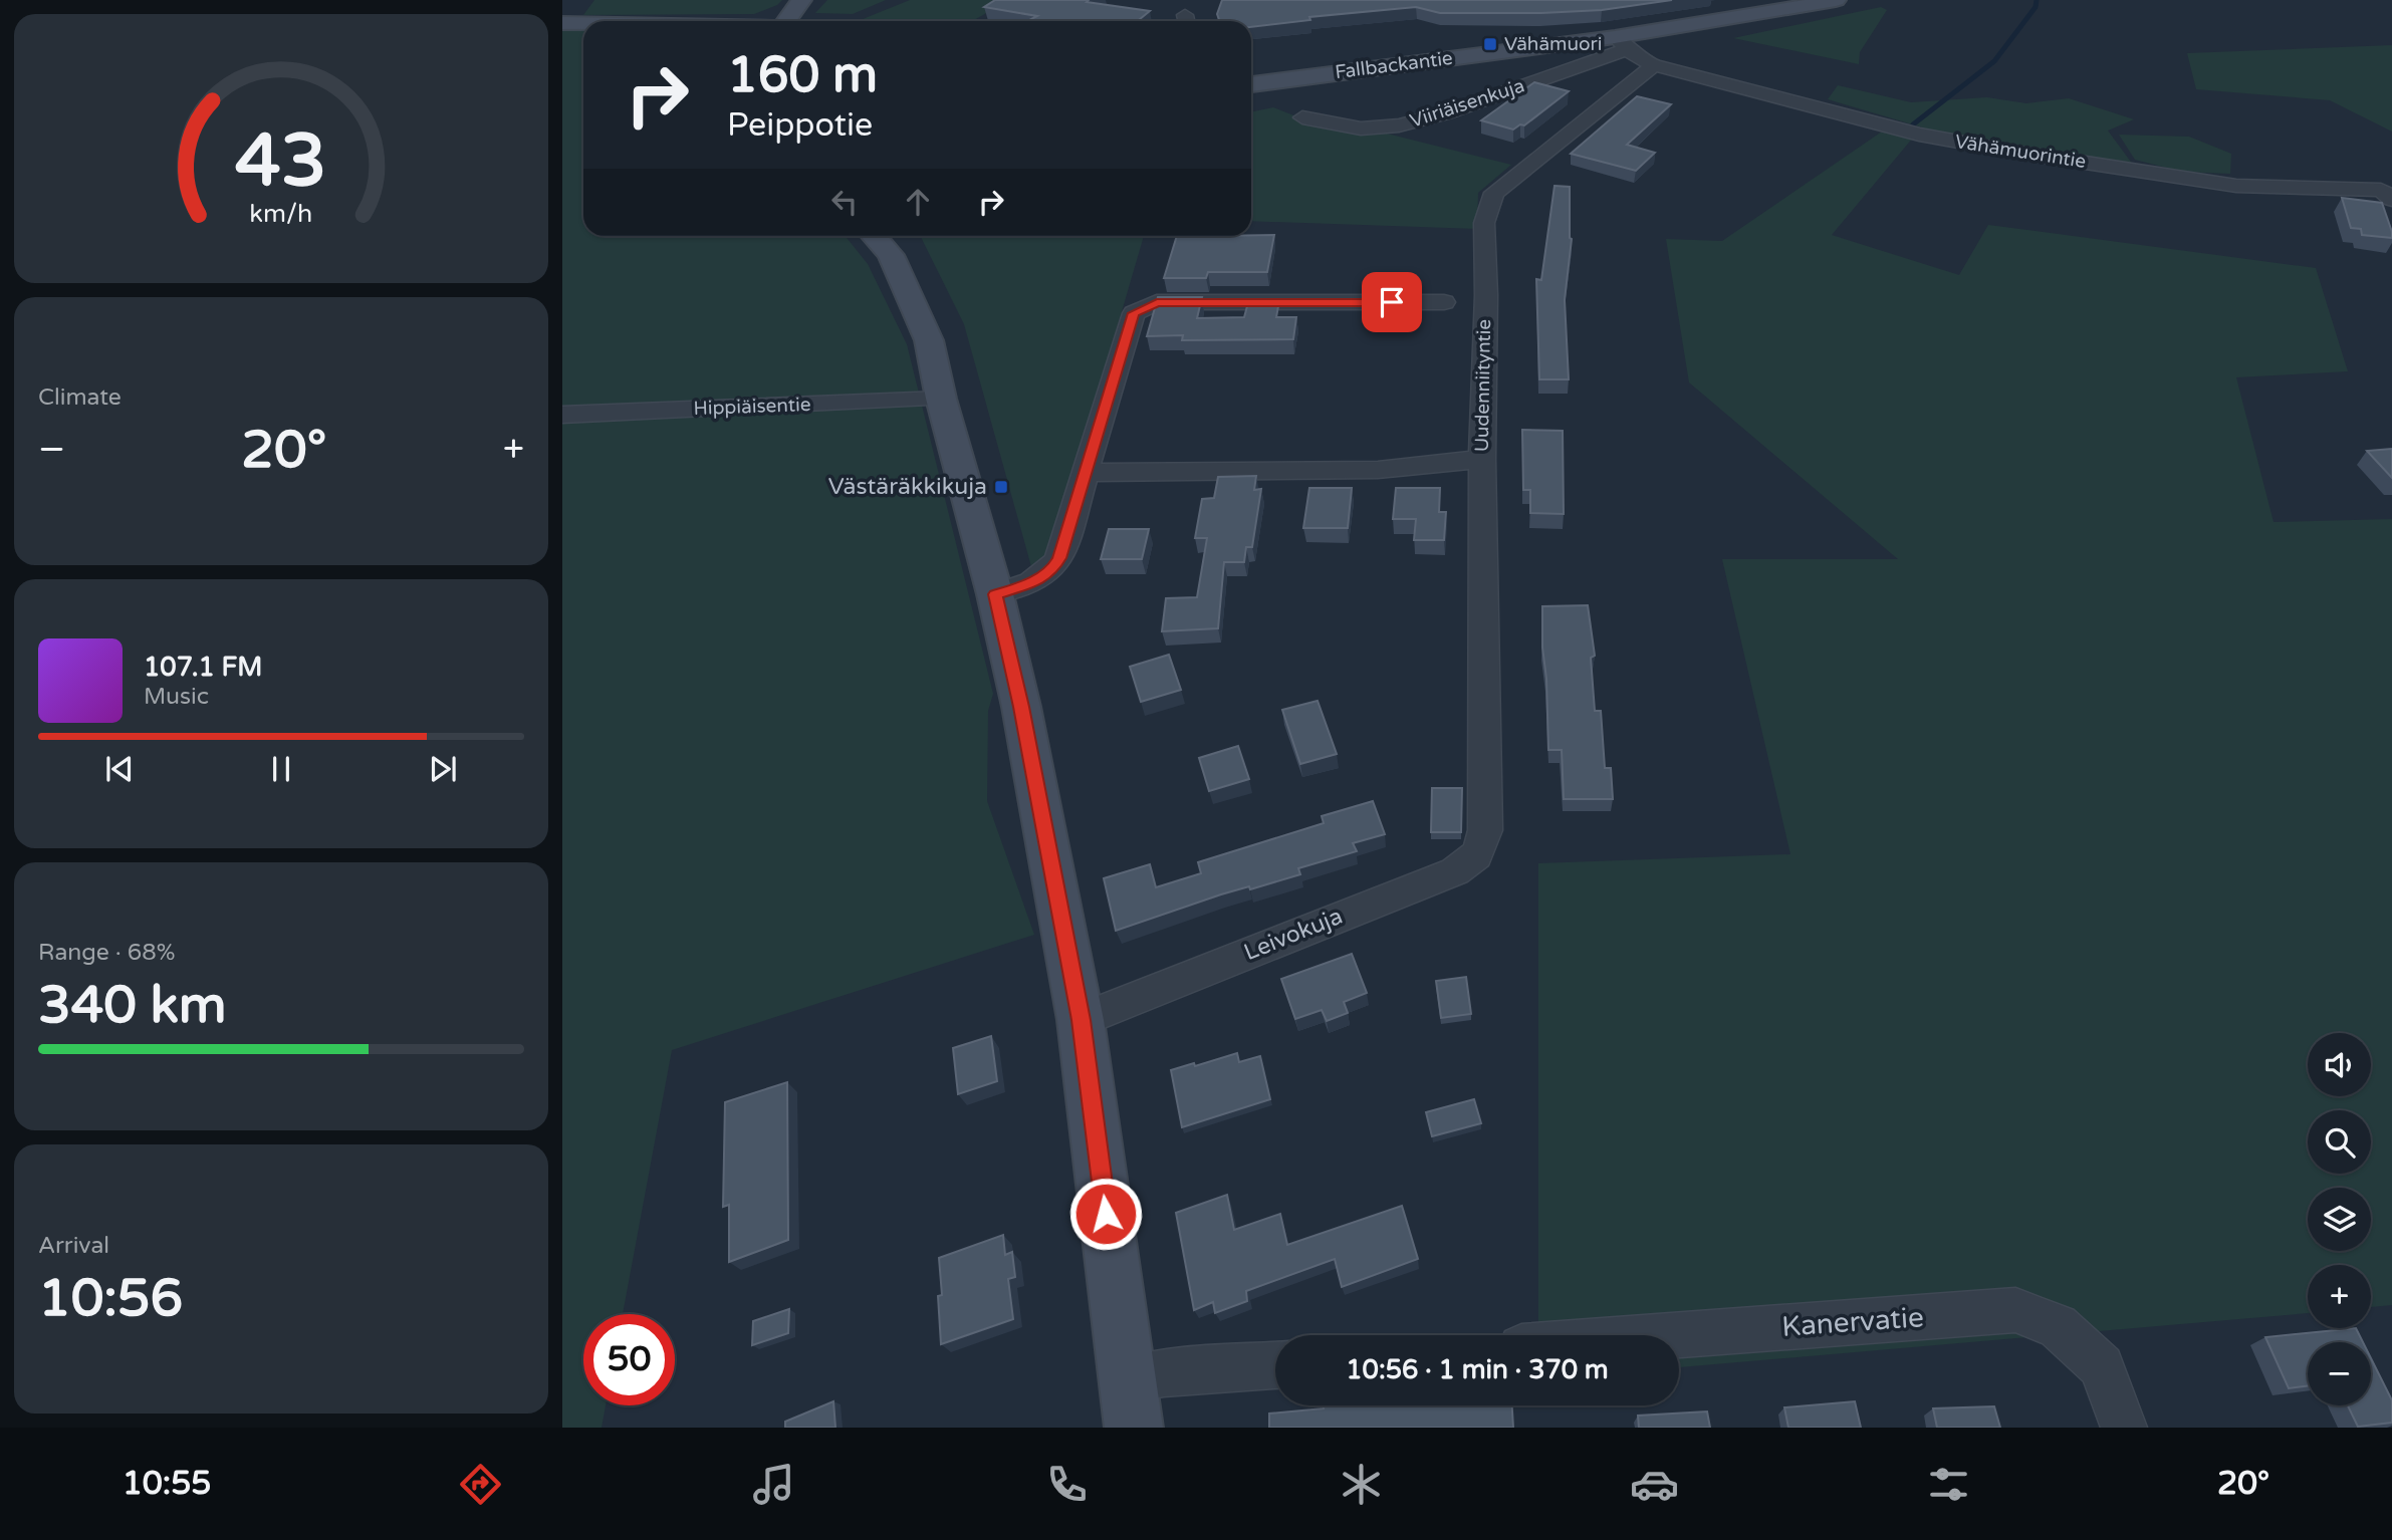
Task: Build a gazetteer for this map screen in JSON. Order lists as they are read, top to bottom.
{
  "streets": {
    "main road": ["Fallbackantie"],
    "street": [
      "Viiriäisenkuja",
      "Vähämuorintie",
      "Uudenniityntie",
      "Hippiäisentie",
      "Leivokuja",
      "Kanervatie"
    ]
  },
  "crossings": [
    ["Fallbackantie", "Viiriäisenkuja"],
    ["Vähämuorintie", "Uudenniityntie"],
    ["Uudenniityntie", "Leivokuja"]
  ],
  "places": {
    "transit": ["Vähämuori", "Västäräkkikuja"]
  },
  "page": {
    "turn": ["160 m", "Peippotie"],
    "tile": [
      "Climate",
      ["Range · 68%", "340 km"],
      ["Arrival", "10:56"]
    ],
    "heat": ["−", "20°", "+"],
    "song": ["107.1 FM", "Music"],
    "map_buttons": ["+", "−"],
    "limit": "50",
    "trip": "10:56 · 1 min · 370 m",
    "tabs": ["10:55", "20°"],
    "gauge": ["43", "km/h"]
  }
}
